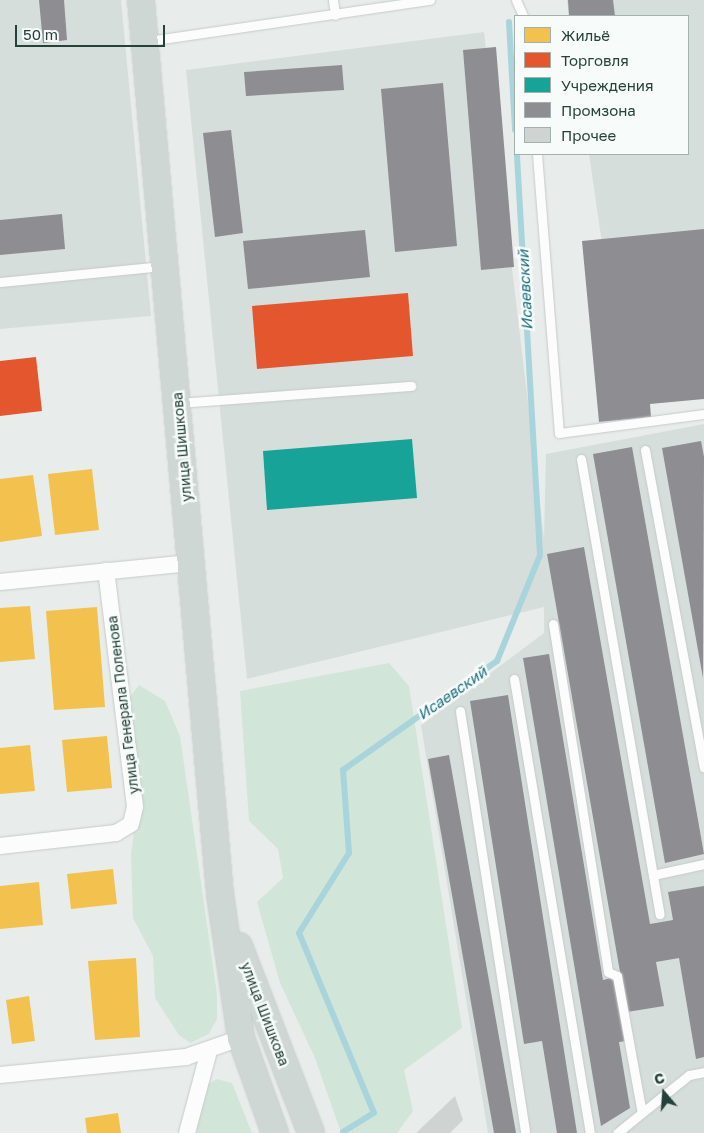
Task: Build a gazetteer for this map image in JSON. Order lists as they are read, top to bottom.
{
  "streets": {
    "main road": ["улица Шишкова"],
    "street": ["улица Генерала Поленова"]
  },
  "water": ["Исаевский"],
  "legend": [
    "Жильё",
    "Торговля",
    "Учреждения",
    "Промзона",
    "Прочее"
  ],
  "scale_bar": "50 m",
  "north": "top"
}
